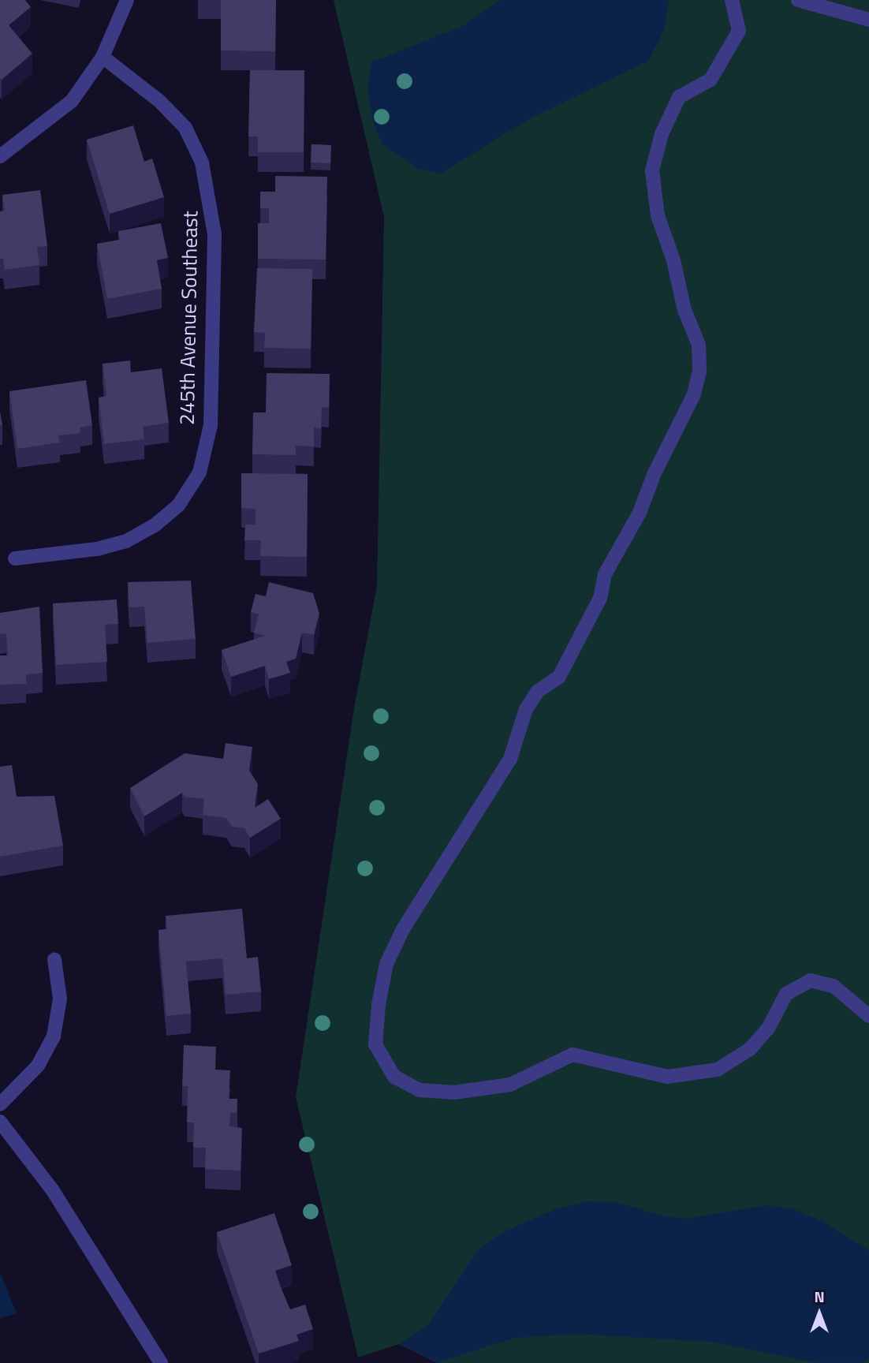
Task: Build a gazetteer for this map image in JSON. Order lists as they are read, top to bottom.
{
  "streets": {
    "street": ["245th Avenue Southeast"]
  },
  "north": "top"
}
